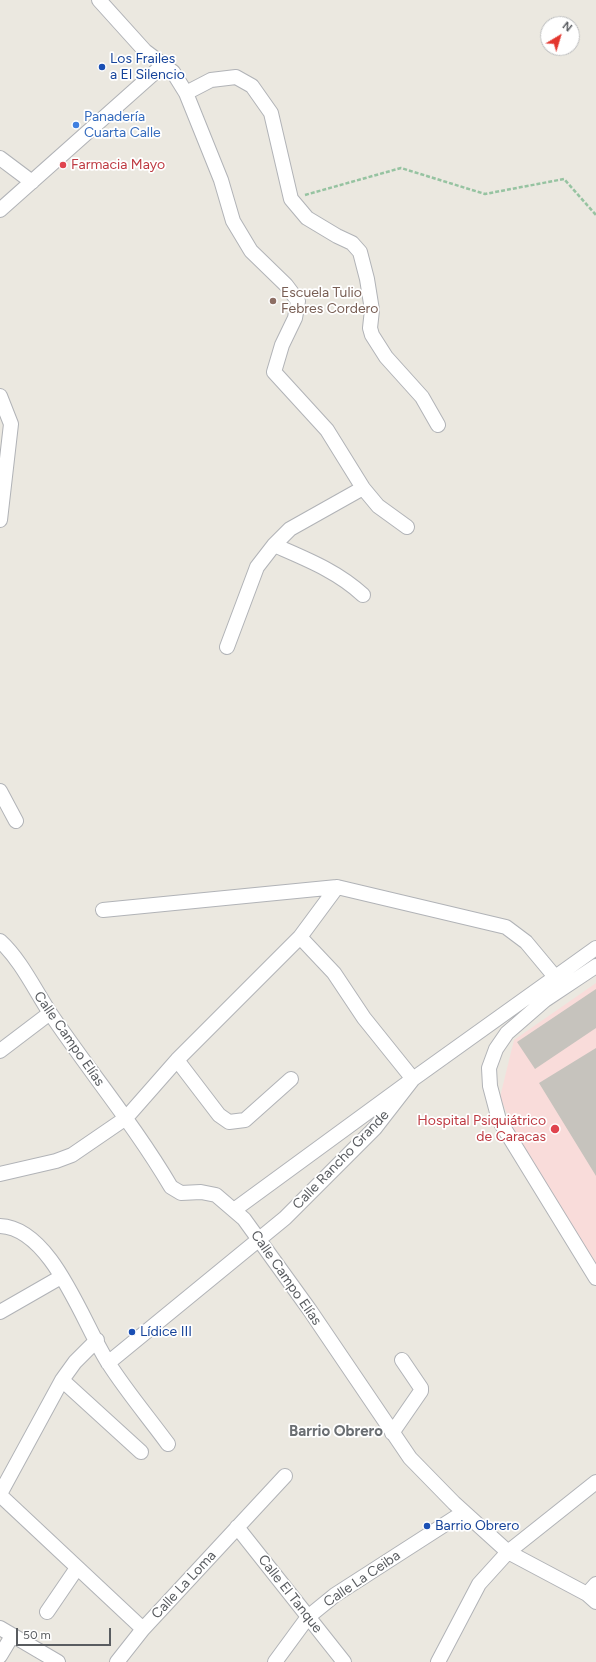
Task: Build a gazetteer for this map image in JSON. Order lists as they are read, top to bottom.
{
  "streets": {
    "street": [
      "Calle Campo Elías",
      "Calle Rancho Grande",
      "Calle La Ceiba",
      "Calle La Loma",
      "Calle El Tanque"
    ]
  },
  "crossings": [
    ["Calle Campo Elías", "Calle Rancho Grande"],
    ["Calle Campo Elías", "Calle La Ceiba"],
    ["Calle La Ceiba", "Calle El Tanque"],
    ["Calle La Loma", "Calle El Tanque"]
  ],
  "districts": ["Barrio Obrero"],
  "places": [
    "Los Frailes a El Silencio",
    "Panadería Cuarta Calle",
    "Farmacia Mayo",
    "Escuela Tulio Febres Cordero",
    "Hospital Psiquiátrico de Caracas",
    "Lídice III",
    "Barrio Obrero"
  ],
  "scale_bar": "50 m",
  "north": "top right"
}
